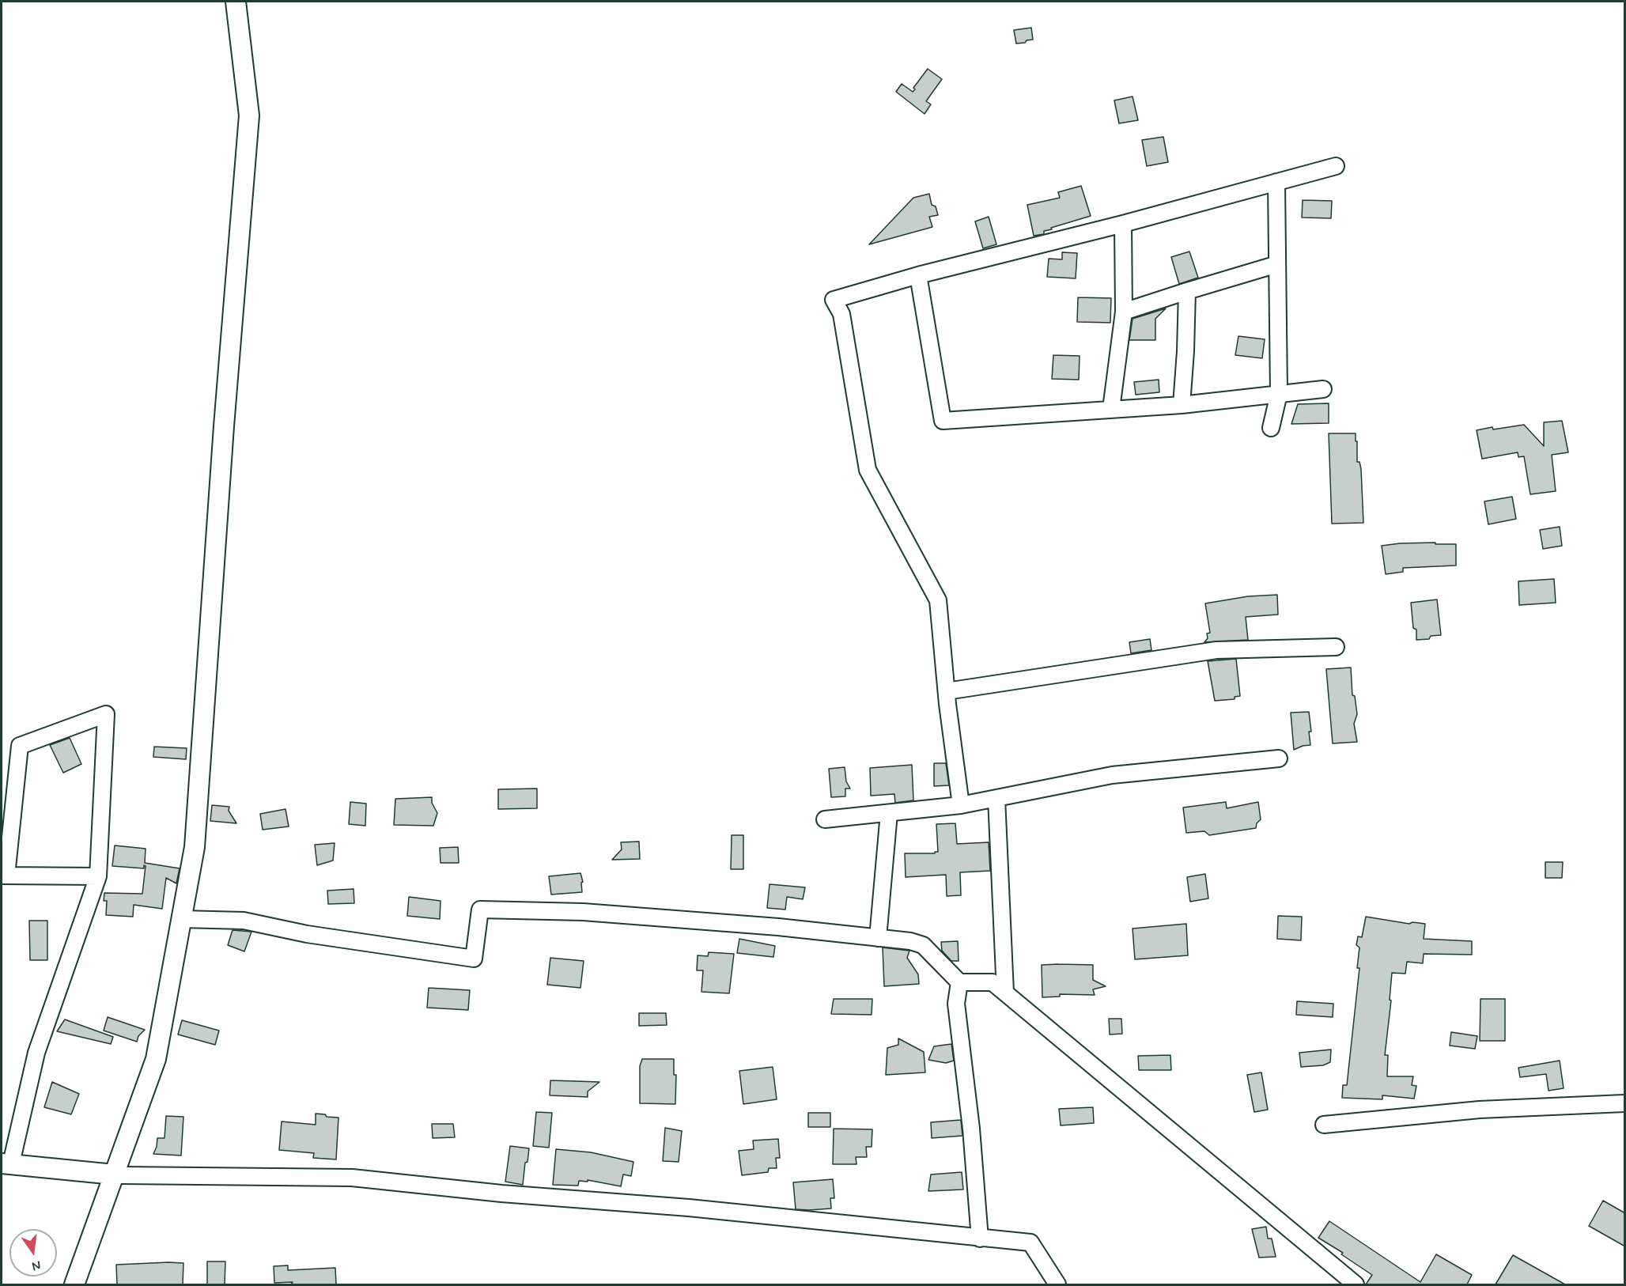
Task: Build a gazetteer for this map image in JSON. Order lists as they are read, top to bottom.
{
  "north": "bottom"
}
